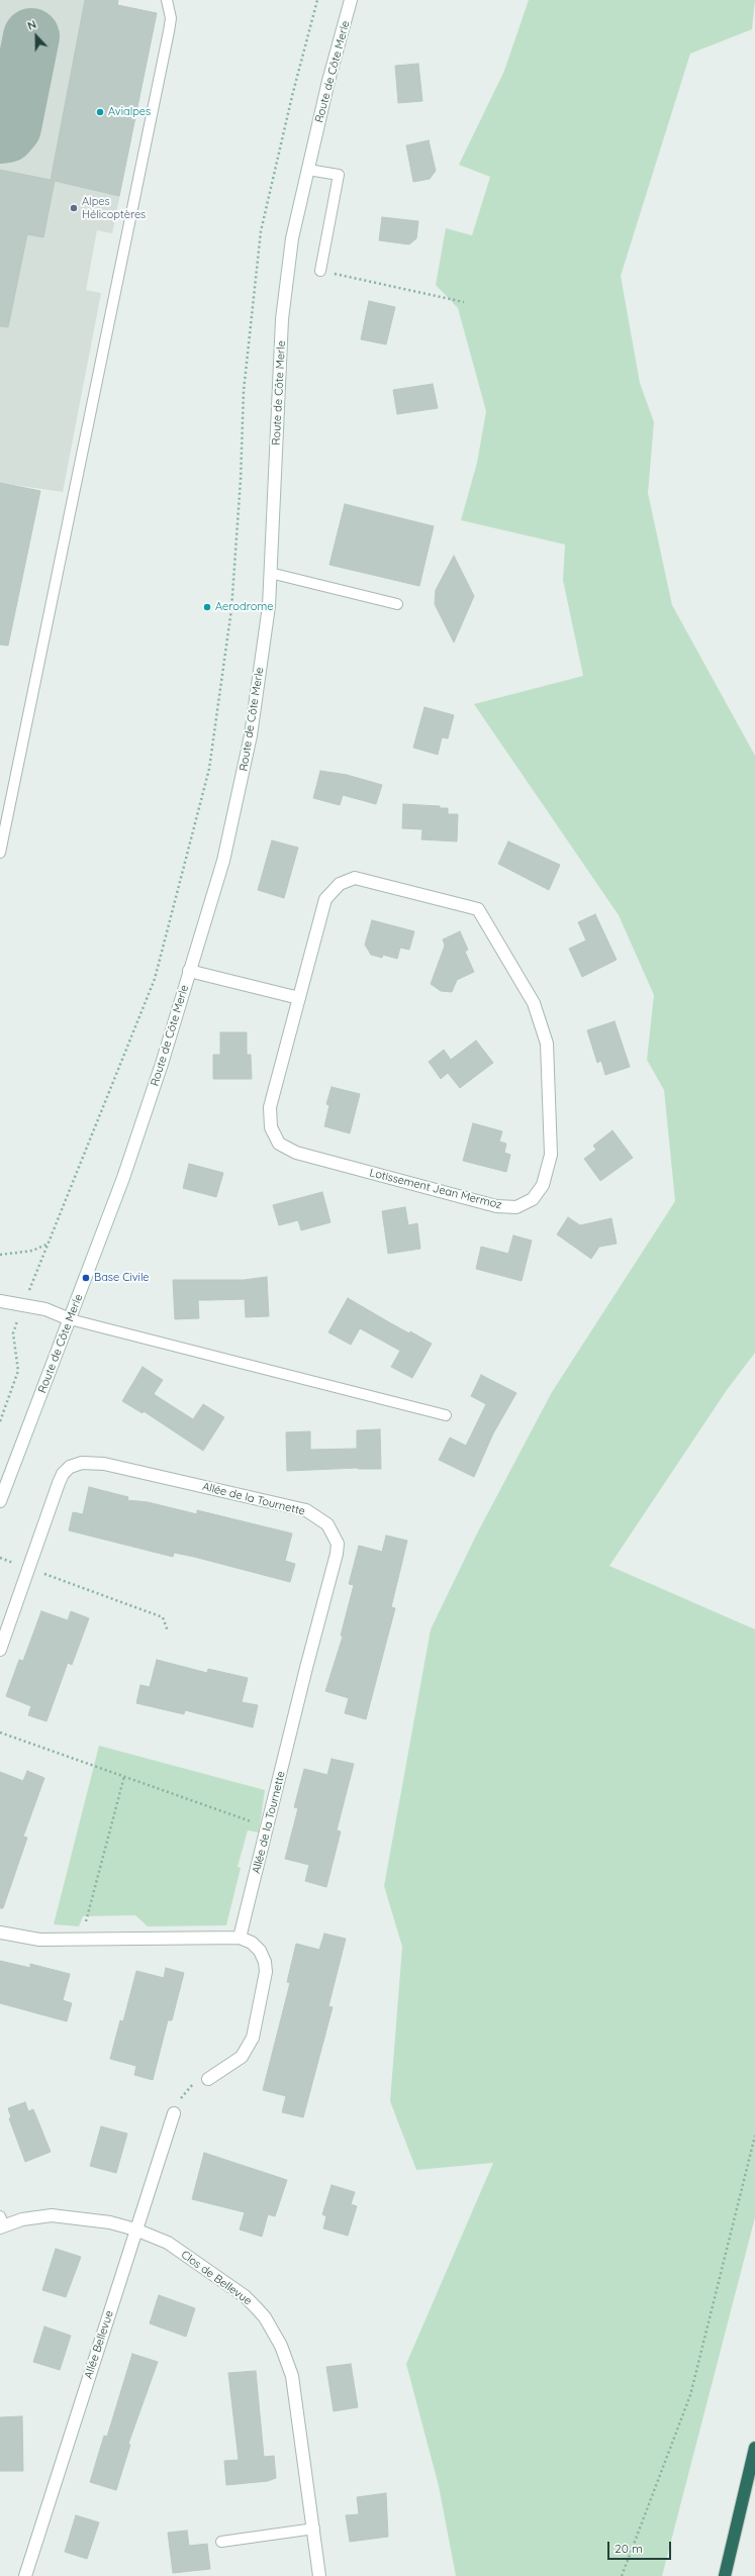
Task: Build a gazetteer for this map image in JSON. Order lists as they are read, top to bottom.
{
  "streets": {
    "street": [
      "Route de Côte Merle",
      "Lotissement Jean Mermoz",
      "Allée de la Tournette",
      "Clos de Bellevue",
      "Allée Bellevue"
    ]
  },
  "crossings": [
    ["Clos de Bellevue", "Allée Bellevue"]
  ],
  "places": [
    "Avialpes",
    "Alpes Hélicoptères",
    "Aerodrome",
    "Base Civile"
  ],
  "scale_bar": "20 m",
  "north": "top"
}
